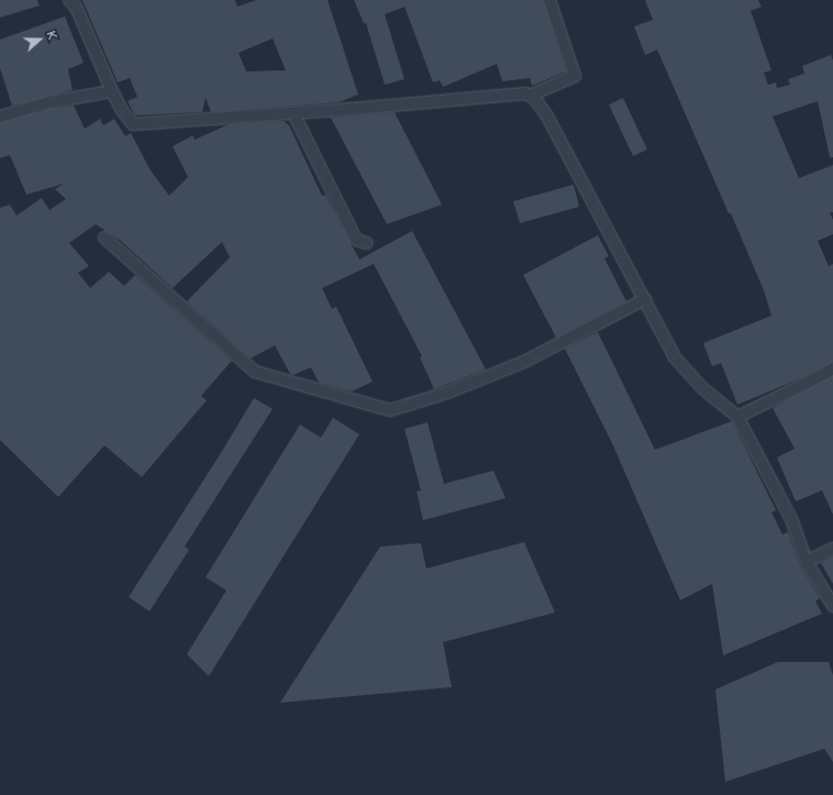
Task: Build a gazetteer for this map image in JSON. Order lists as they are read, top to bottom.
{
  "north": "right"
}
